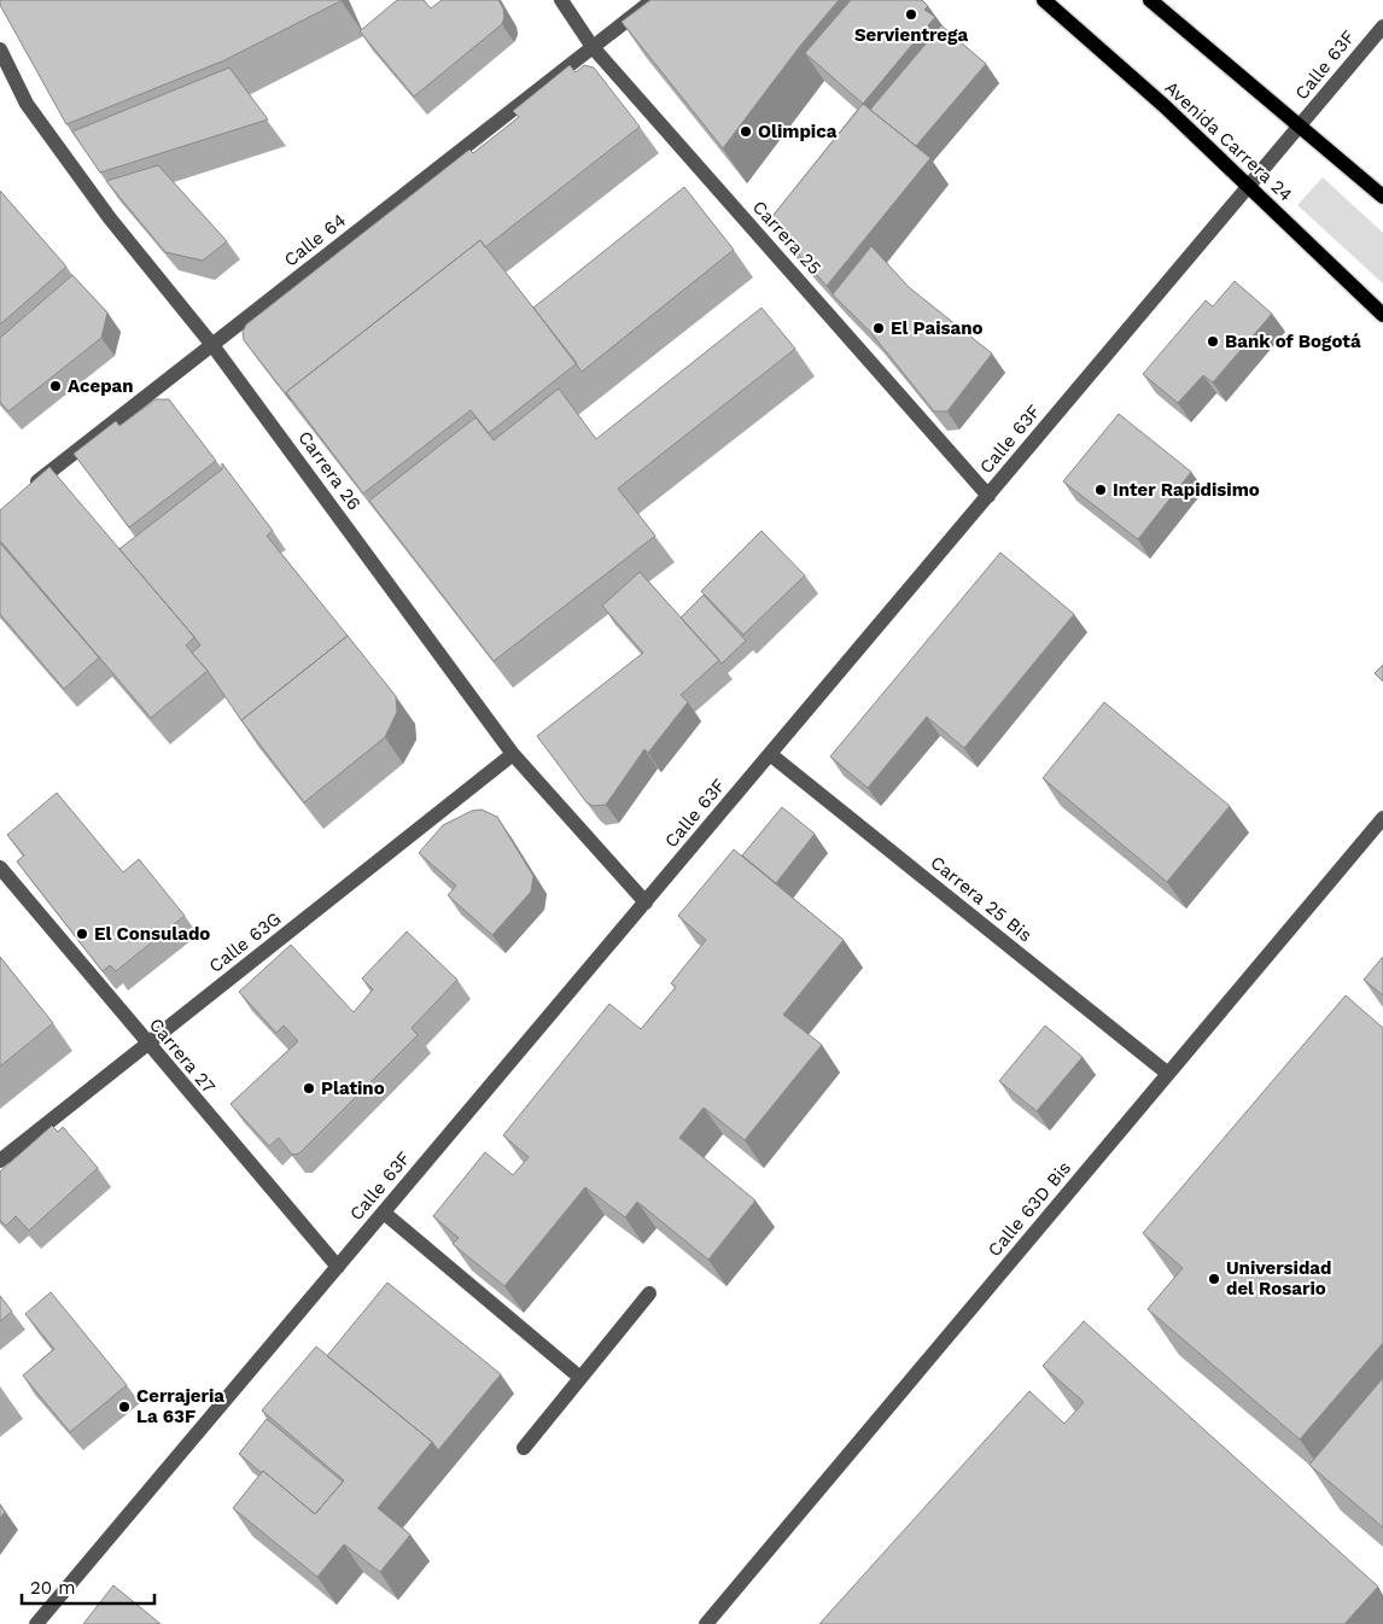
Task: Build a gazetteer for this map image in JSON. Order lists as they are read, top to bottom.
{
  "streets": {
    "main road": ["Avenida Carrera 24"],
    "street": [
      "Calle 63F",
      "Carrera 25",
      "Calle 64",
      "Carrera 26",
      "Carrera 25 Bis",
      "Calle 63G",
      "Carrera 27",
      "Calle 63D Bis"
    ]
  },
  "crossings": [
    ["Calle 63F", "Avenida Carrera 24"],
    ["Calle 63F", "Carrera 25"],
    ["Calle 63F", "Carrera 26"],
    ["Calle 63F", "Carrera 25 Bis"],
    ["Calle 63F", "Carrera 27"],
    ["Carrera 25", "Calle 64"],
    ["Calle 64", "Carrera 26"],
    ["Carrera 26", "Calle 63G"],
    ["Carrera 25 Bis", "Calle 63D Bis"],
    ["Calle 63G", "Carrera 27"]
  ],
  "places": [
    "Servientrega",
    "Olimpica",
    "El Paisano",
    "Bank of Bogotá",
    "Acepan",
    "Inter Rapidisimo",
    "El Consulado",
    "Platino",
    "Universidad del Rosario",
    "Cerrajeria La 63F"
  ],
  "scale_bar": "20 m"
}
